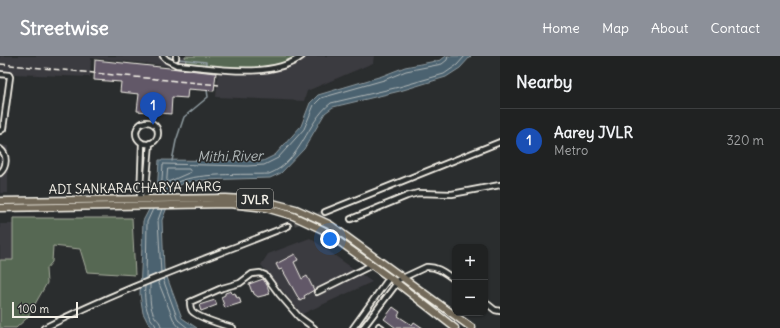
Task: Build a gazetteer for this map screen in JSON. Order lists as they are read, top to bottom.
{
  "streets": {
    "main road": ["ADI SANKARACHARYA MARG", "JVLR"]
  },
  "water": ["Mithi River"],
  "scale_bar": "100 m",
  "page": {
    "header": "Streetwise",
    "nav": [
      "Home",
      "Map",
      "About",
      "Contact"
    ],
    "heading": "Nearby",
    "pins": "1",
    "list": [
      {
        "mark": "1",
        "name": "Aarey JVLR",
        "note": "Metro",
        "value": "320 m"
      }
    ],
    "map_buttons": ["+", "−"],
    "scale": "100 m"
  }
}
